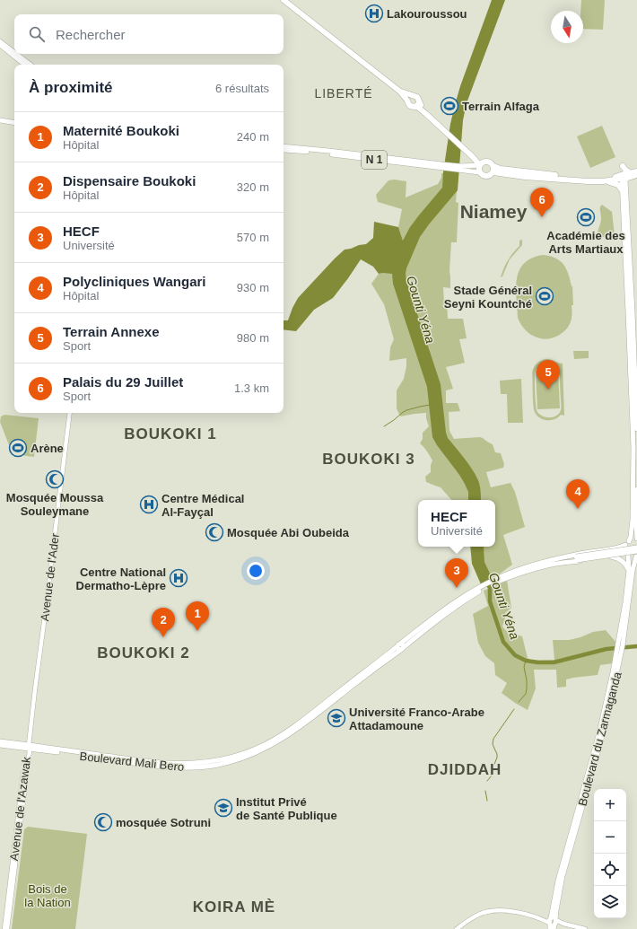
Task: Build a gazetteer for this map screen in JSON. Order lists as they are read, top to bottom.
{
  "streets": {
    "main road": [
      "N 1",
      "Avenue de l'Ader",
      "Boulevard du Zarmaganda",
      "Boulevard Mali Bero",
      "Avenue de l'Azawak"
    ]
  },
  "crossings": [
    ["Avenue de l'Ader", "Boulevard Mali Bero"],
    ["Avenue de l'Ader", "Avenue de l'Azawak"],
    ["Boulevard du Zarmaganda", "Boulevard Mali Bero"],
    ["Boulevard Mali Bero", "Avenue de l'Azawak"]
  ],
  "districts": [
    "LIBERTÉ",
    "Niamey",
    "BOUKOKI 1",
    "BOUKOKI 3",
    "BOUKOKI 2",
    "DJIDDAH",
    "KOIRA MÈ"
  ],
  "water": ["Gounti Yéna"],
  "parks": ["Bois de la Nation"],
  "places": {
    "hospital": ["Lakouroussou", "Centre Médical Al-Fayçal", "Centre National Dermatho-Lèpre"],
    "sports": [
      "Terrain Alfaga",
      "Académie des Arts Martiaux",
      "Stade Général Seyni Kountché",
      "Arène"
    ],
    "mosque": ["Mosquée Moussa Souleymane", "Mosquée Abi Oubeida", "mosquée Sotruni"],
    "school or university": ["Université Franco-Arabe Attadamoune", "Institut Privé de Santé Publique"]
  },
  "north": "bottom",
  "page": {
    "search": "Rechercher",
    "heading": ["À proximité", "6 résultats"],
    "list": [
      {
        "mark": "1",
        "name": "Maternité Boukoki",
        "note": "Hôpital",
        "value": "240 m"
      },
      {
        "mark": "2",
        "name": "Dispensaire Boukoki",
        "note": "Hôpital",
        "value": "320 m"
      },
      {
        "mark": "3",
        "name": "HECF",
        "note": "Université",
        "value": "570 m"
      },
      {
        "mark": "4",
        "name": "Polycliniques Wangari",
        "note": "Hôpital",
        "value": "930 m"
      },
      {
        "mark": "5",
        "name": "Terrain Annexe",
        "note": "Sport",
        "value": "980 m"
      },
      {
        "mark": "6",
        "name": "Palais du 29 Juillet",
        "note": "Sport",
        "value": "1.3 km"
      }
    ],
    "pins": [
      "6",
      "5",
      "4",
      "3",
      "1",
      "2"
    ],
    "popup": ["HECF", "Université"],
    "map_buttons": ["+", "−"]
  }
}
